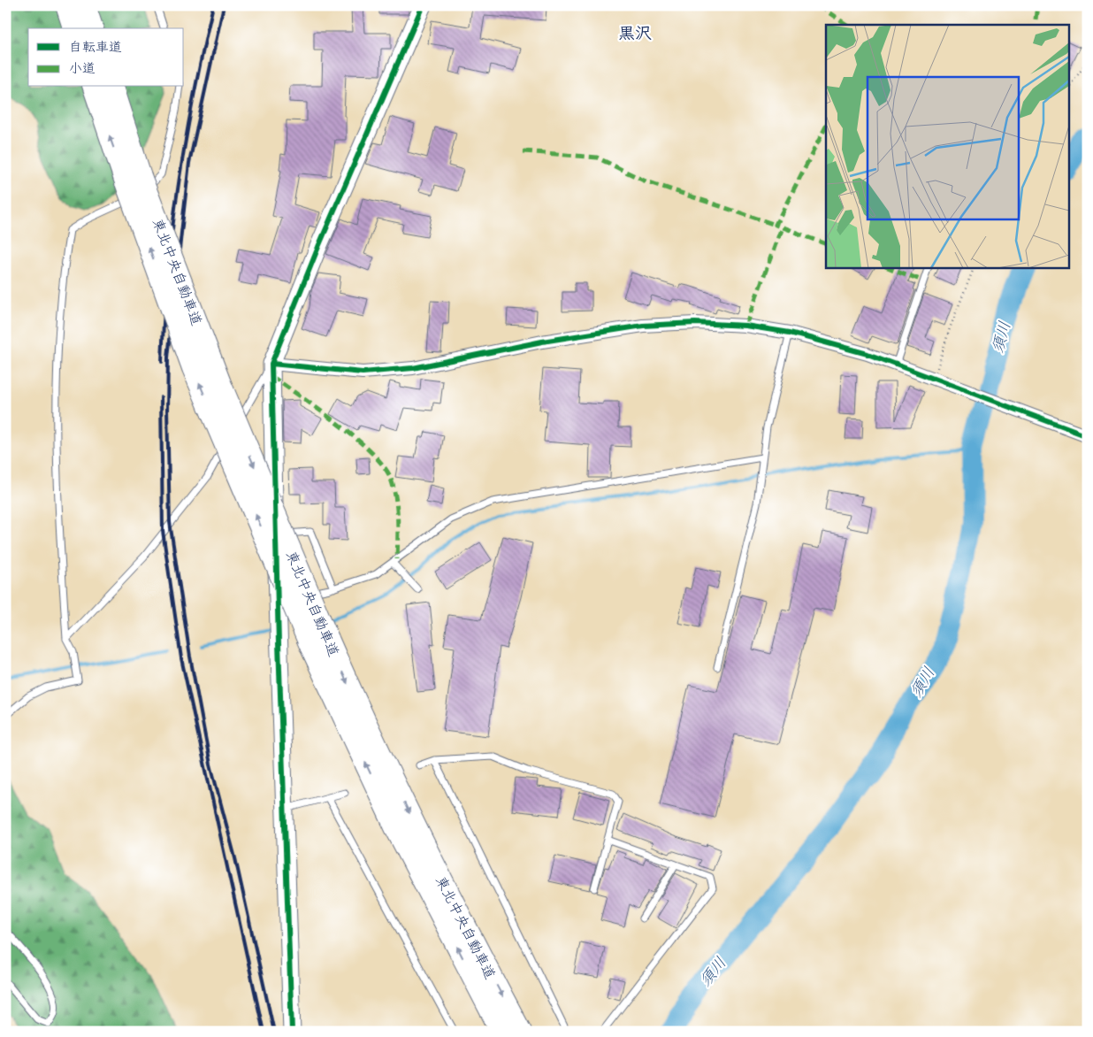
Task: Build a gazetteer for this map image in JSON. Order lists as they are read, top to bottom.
{
  "streets": {
    "highway": ["東北中央自動車道"]
  },
  "districts": ["黒沢"],
  "water": ["須川"],
  "legend": ["自転車道", "小道"]
}
